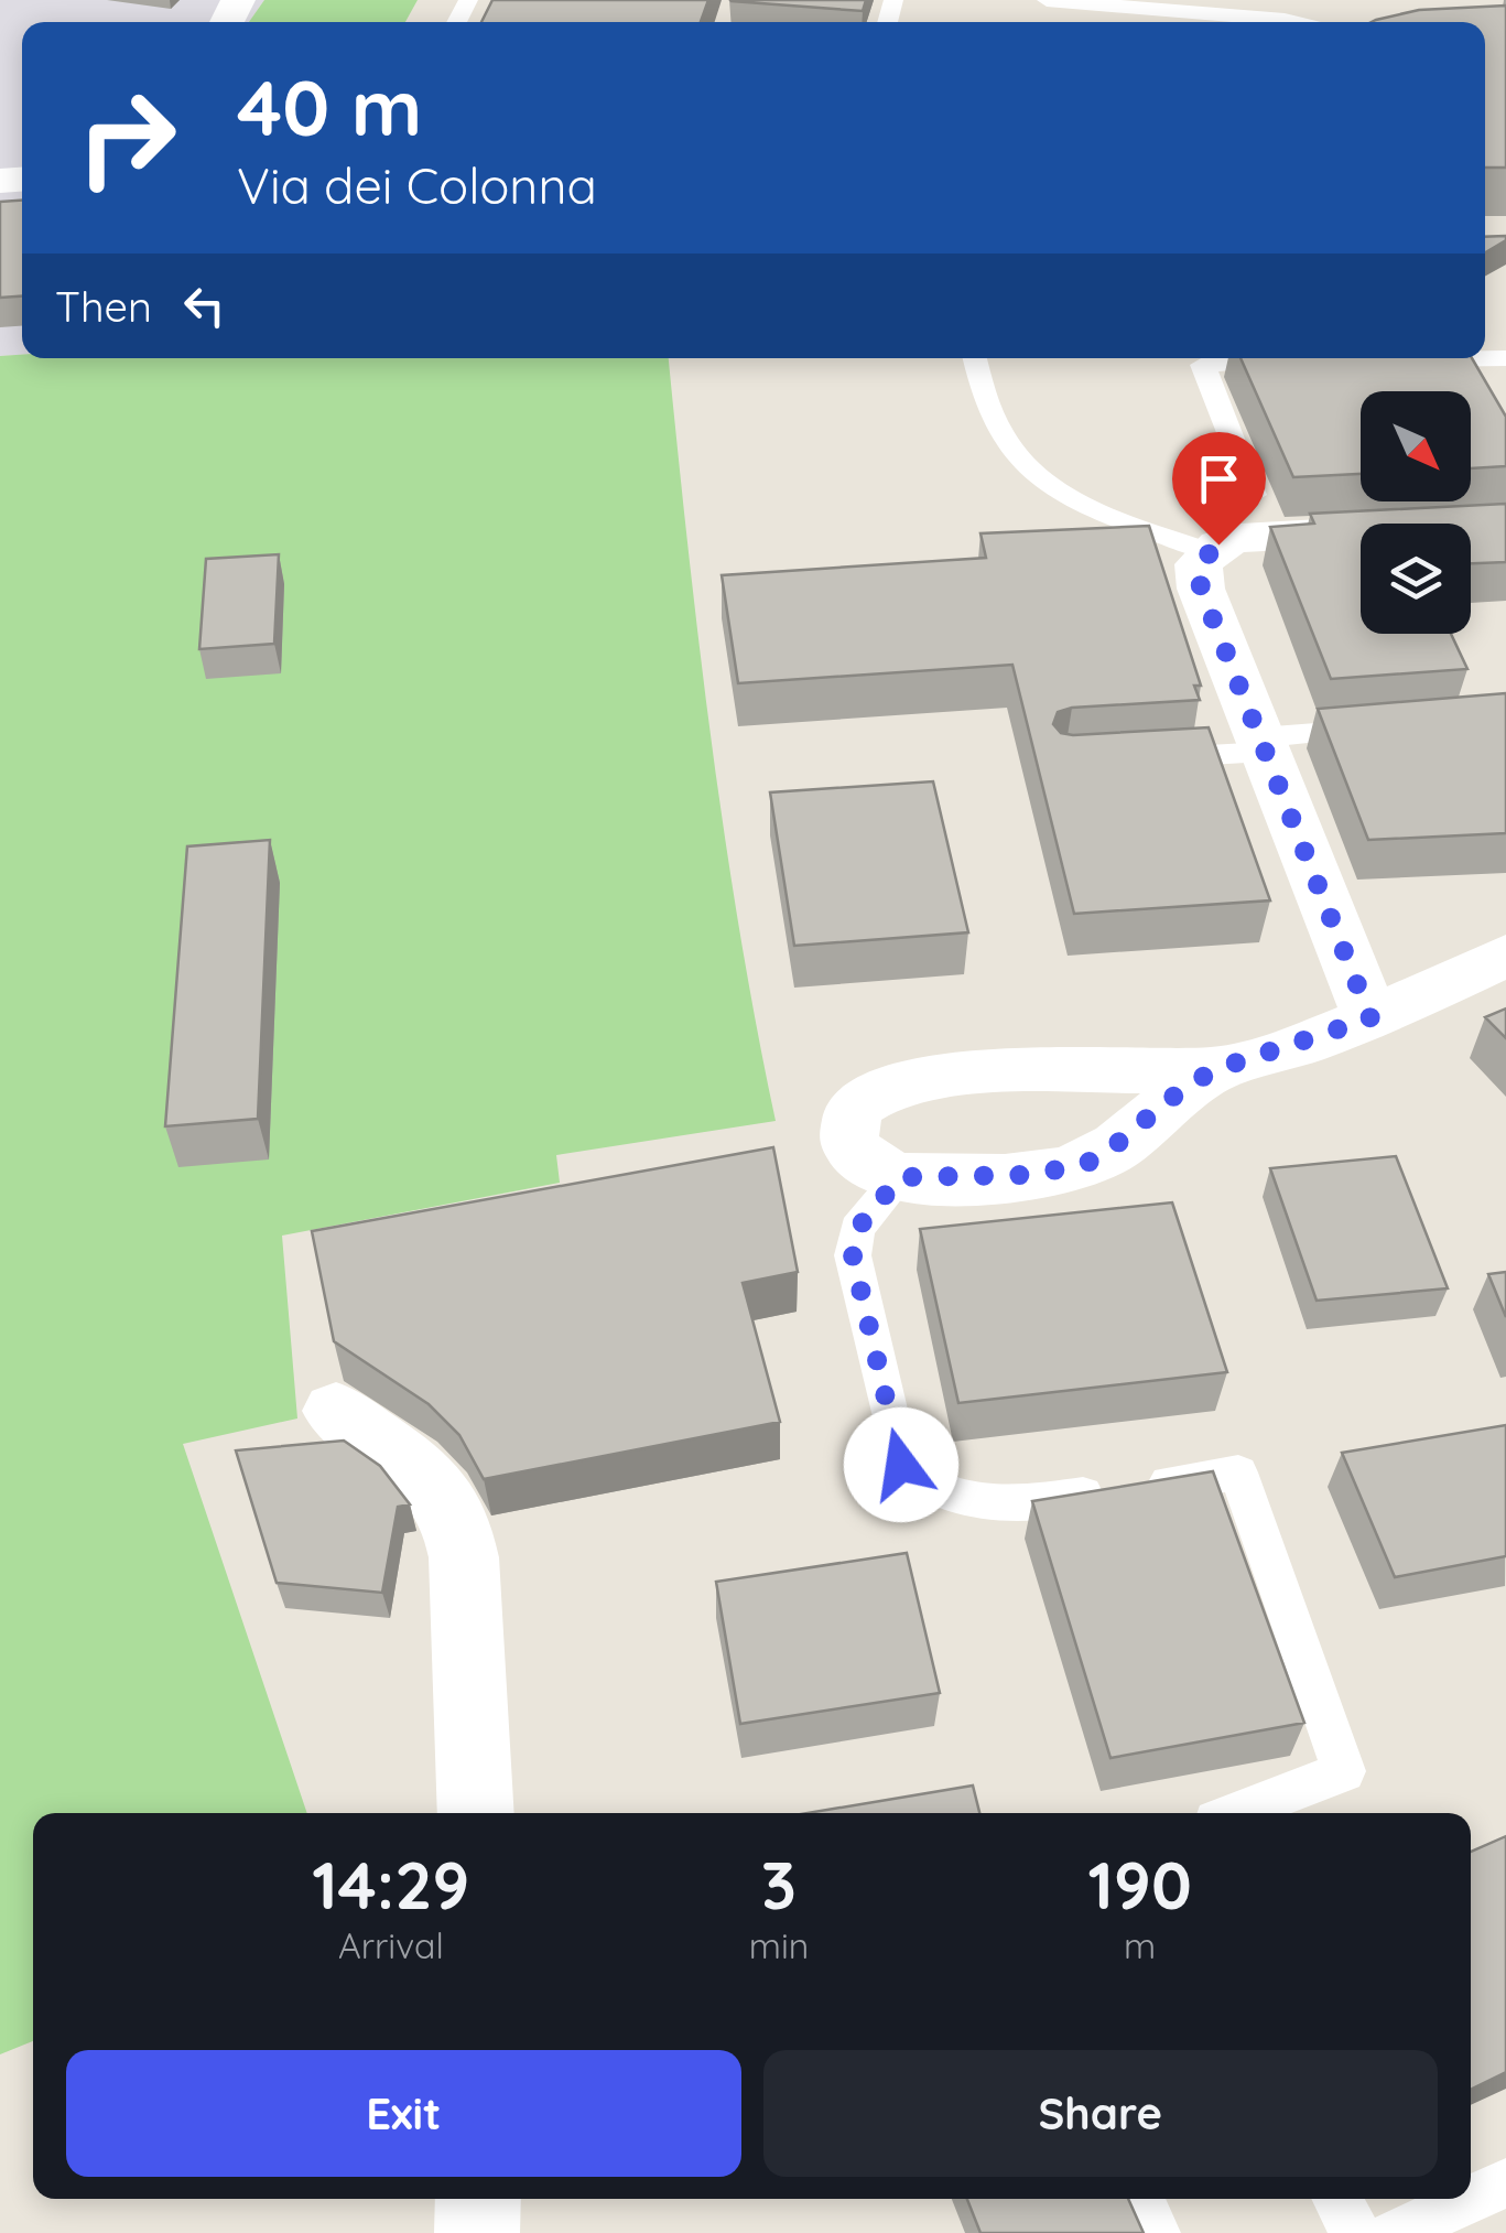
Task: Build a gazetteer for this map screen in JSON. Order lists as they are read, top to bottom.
{
  "north": "bottom right",
  "page": {
    "turn": ["40 m", "Via dei Colonna"],
    "then": "Then",
    "eta": [
      "14:29",
      "Arrival",
      "3",
      "min",
      "190",
      "m"
    ],
    "buttons": ["Exit", "Share"]
  }
}
